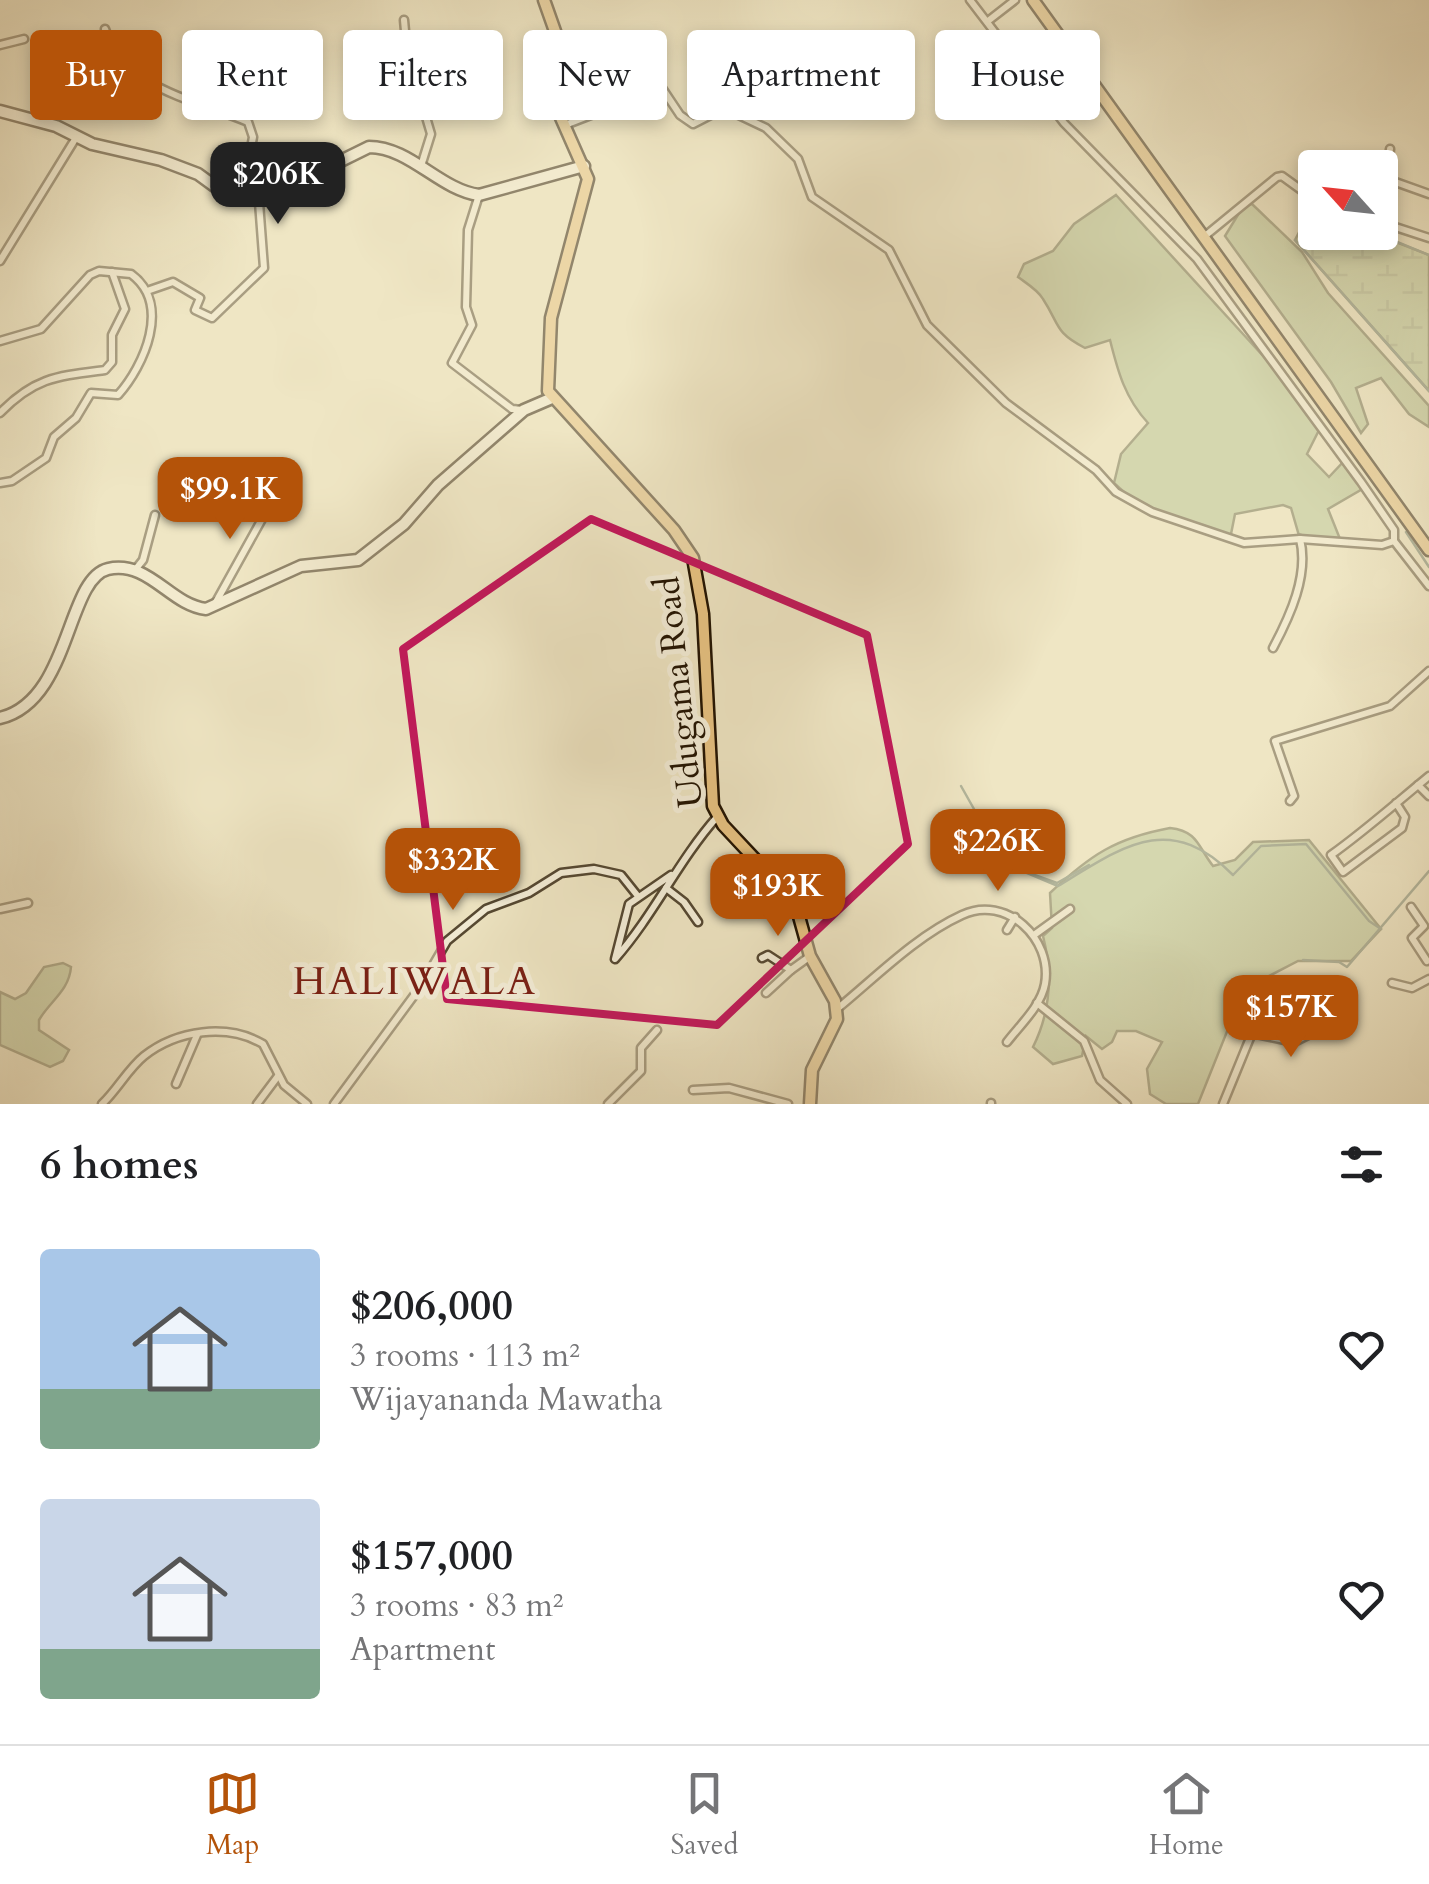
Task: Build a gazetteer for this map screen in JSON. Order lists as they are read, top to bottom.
{
  "streets": {
    "main road": ["Udugama Road"]
  },
  "districts": ["HALIWALA"],
  "north": "top left",
  "page": {
    "chip": [
      "Buy",
      "Rent",
      "Filters",
      "New",
      "Apartment",
      "House"
    ],
    "price": [
      "$206K",
      "$99.1K",
      "$226K",
      "$332K",
      "$193K",
      "$157K"
    ],
    "heading": "6 homes",
    "list": [
      {
        "name": "$206,000",
        "note": "3 rooms · 113 m² · Wijayananda Mawatha"
      },
      {
        "name": "$157,000",
        "note": "3 rooms · 83 m² · Apartment"
      }
    ],
    "tabs": ["Map", "Saved", "Home"]
  }
}
